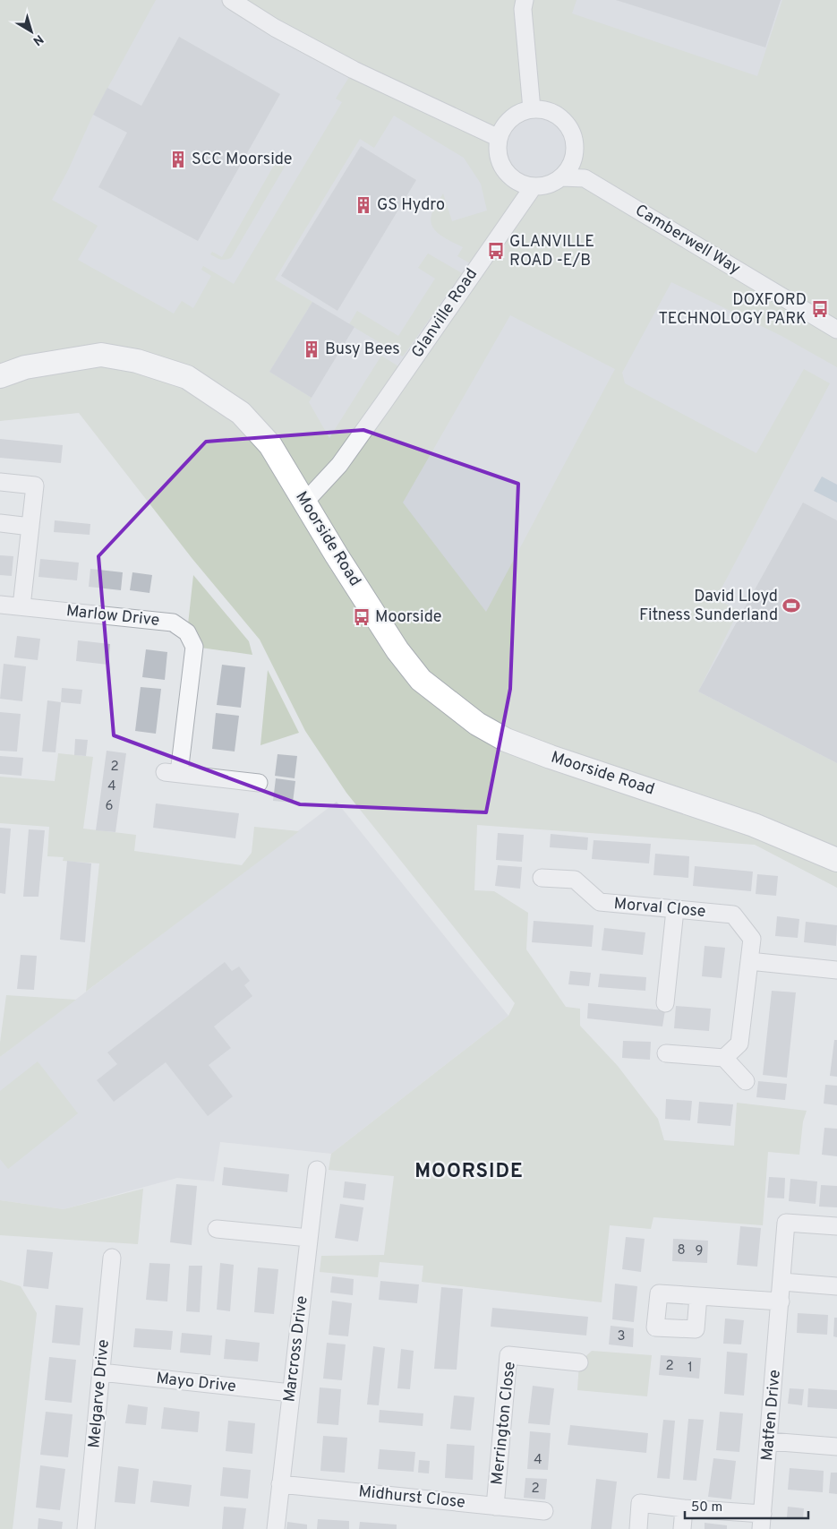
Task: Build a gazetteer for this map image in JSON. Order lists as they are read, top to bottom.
{
  "streets": {
    "street": [
      "Camberwell Way",
      "Glanville Road",
      "Moorside Road",
      "Marlow Drive",
      "Morval Close",
      "Marcross Drive",
      "Mayo Drive",
      "Melgarve Drive",
      "Matfen Drive",
      "Merrington Close",
      "Midhurst Close"
    ]
  },
  "crossings": [
    ["Camberwell Way", "Glanville Road"],
    ["Glanville Road", "Moorside Road"],
    ["Marcross Drive", "Mayo Drive"],
    ["Marcross Drive", "Midhurst Close"],
    ["Mayo Drive", "Melgarve Drive"],
    ["Merrington Close", "Midhurst Close"]
  ],
  "districts": ["MOORSIDE"],
  "places": {
    "building": ["SCC Moorside", "GS Hydro", "Busy Bees"],
    "bus stop": ["GLANVILLE ROAD -E/B", "DOXFORD TECHNOLOGY PARK", "Moorside"],
    "sports": ["David Lloyd Fitness Sunderland"]
  },
  "house_numbers": [
    "2",
    "4",
    "6",
    "8",
    "9",
    "3",
    "2",
    "1",
    "4",
    "2"
  ],
  "scale_bar": "50 m",
  "north": "bottom right"
}
